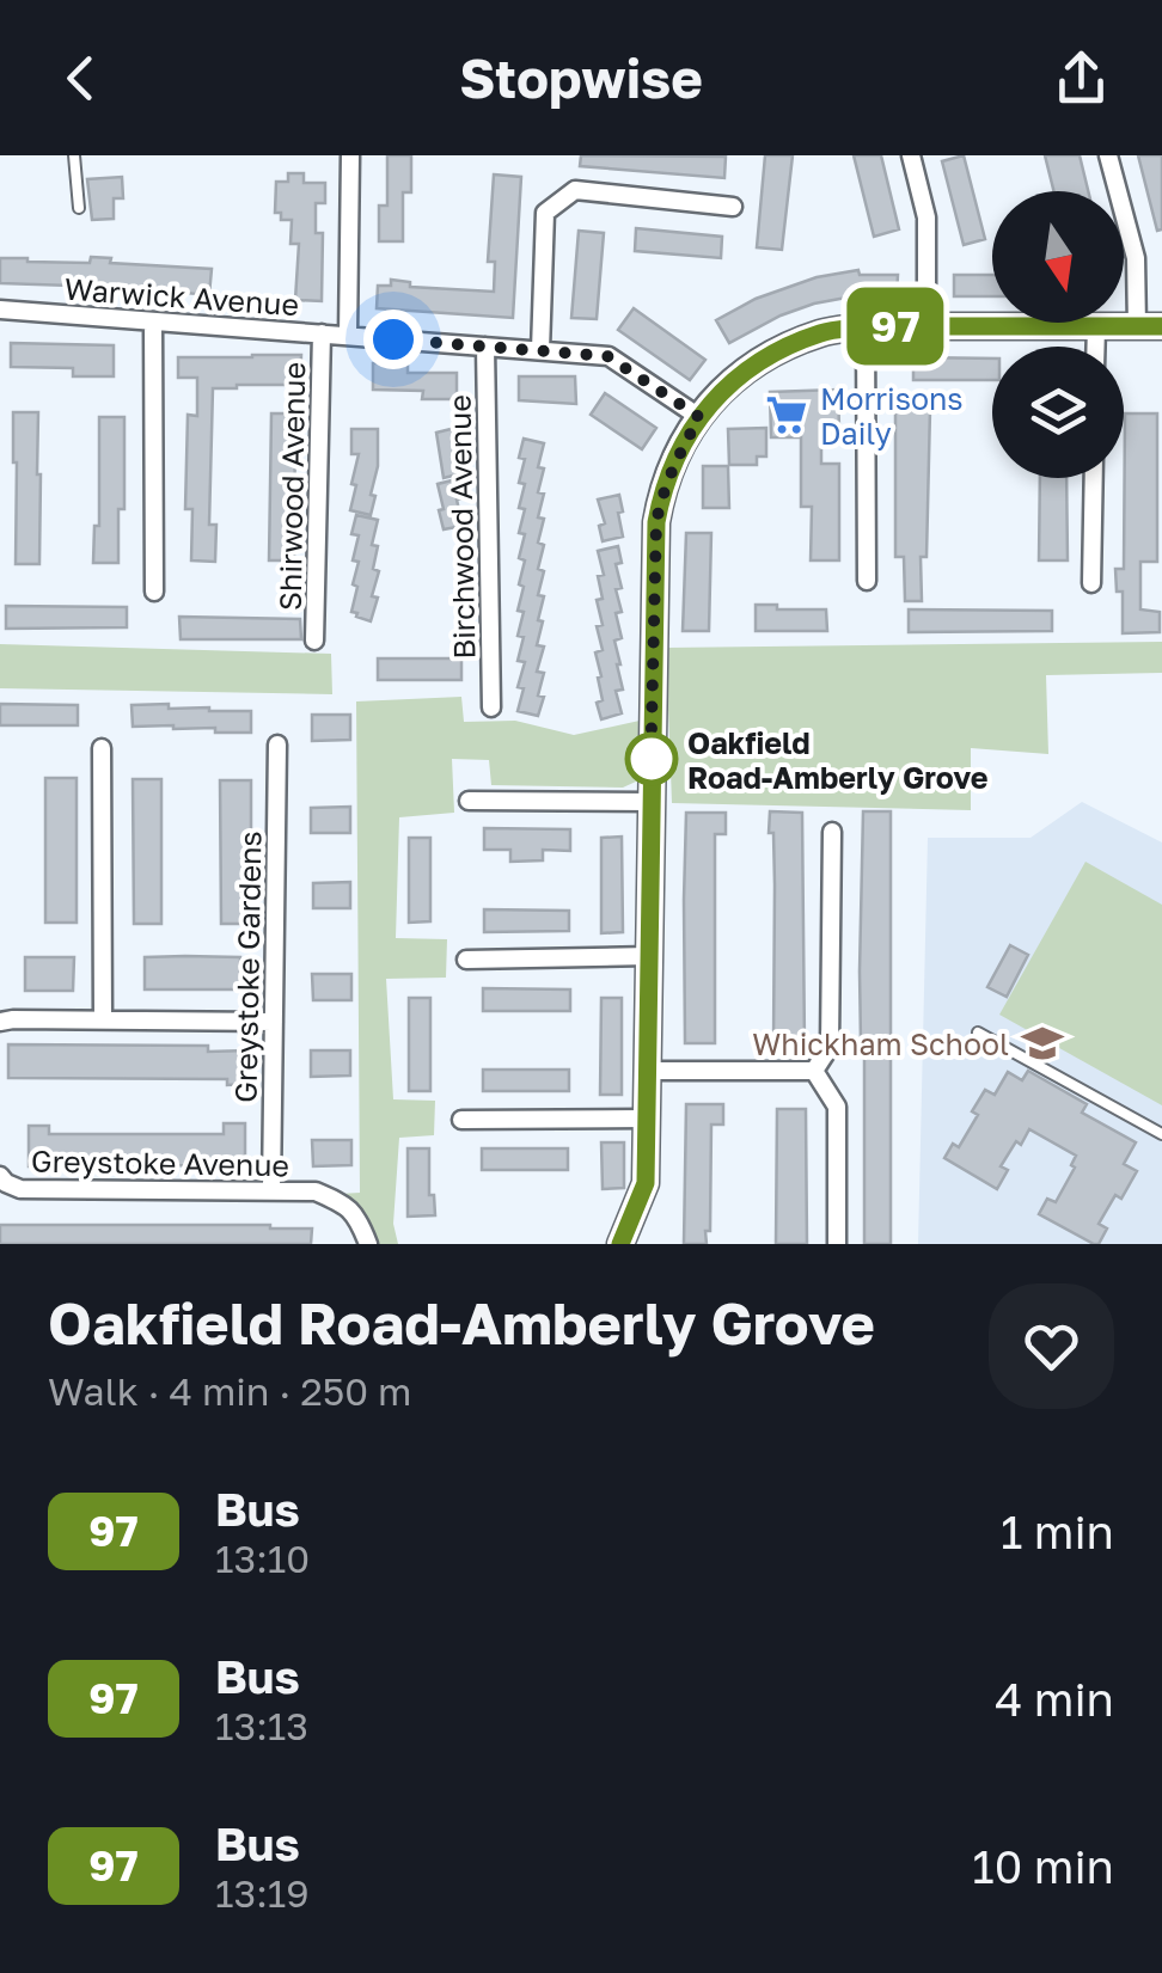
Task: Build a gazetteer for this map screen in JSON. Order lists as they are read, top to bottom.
{
  "streets": {
    "street": [
      "Warwick Avenue",
      "Shirwood Avenue",
      "Birchwood Avenue",
      "Greystoke Gardens",
      "Greystoke Avenue"
    ]
  },
  "crossings": [
    ["Warwick Avenue", "Shirwood Avenue"],
    ["Warwick Avenue", "Birchwood Avenue"],
    ["Greystoke Gardens", "Greystoke Avenue"]
  ],
  "places": {
    "supermarket": ["Morrisons Daily"],
    "other": ["Oakfield Road-Amberly Grove"],
    "school or university": ["Whickham School"]
  },
  "lines": ["bus line 97"],
  "north": "bottom",
  "page": {
    "header": "Stopwise",
    "on_map": "97",
    "heading": ["Oakfield Road-Amberly Grove", "Walk · 4 min · 250 m"],
    "list": [
      {
        "mark": "97",
        "name": "Bus",
        "note": "13:10",
        "value": "1 min"
      },
      {
        "mark": "97",
        "name": "Bus",
        "note": "13:13",
        "value": "4 min"
      },
      {
        "mark": "97",
        "name": "Bus",
        "note": "13:19",
        "value": "10 min"
      }
    ]
  }
}
